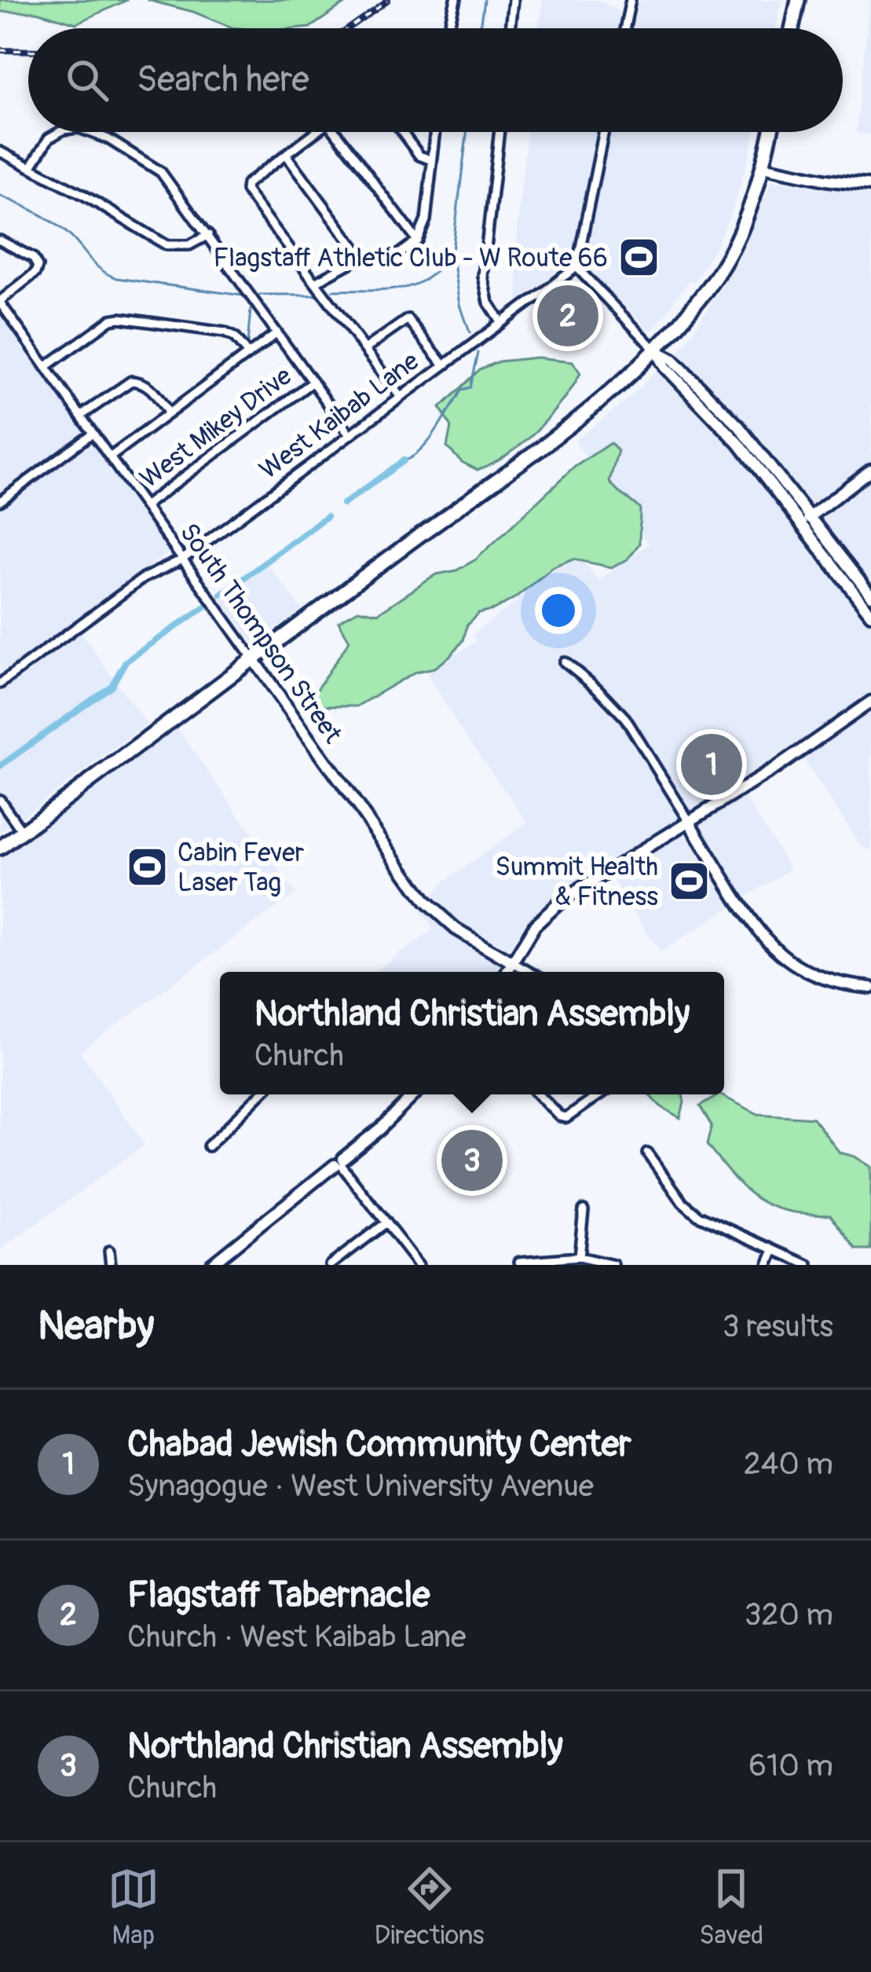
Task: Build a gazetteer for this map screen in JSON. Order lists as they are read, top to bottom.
{
  "streets": {
    "street": ["West Kaibab Lane", "West Mikey Drive", "South Thompson Street"]
  },
  "crossings": [
    ["West Kaibab Lane", "South Thompson Street"],
    ["West Mikey Drive", "South Thompson Street"]
  ],
  "places": {
    "sports": ["Flagstaff Athletic Club - W Route 66", "Cabin Fever Laser Tag", "Summit Health & Fitness"]
  },
  "page": {
    "search": "Search here",
    "pins": ["2", "1", "3"],
    "popup": ["Northland Christian Assembly", "Church"],
    "heading": ["Nearby", "3 results"],
    "list": [
      {
        "mark": "1",
        "name": "Chabad Jewish Community Center",
        "note": "Synagogue · West University Avenue",
        "value": "240 m"
      },
      {
        "mark": "2",
        "name": "Flagstaff Tabernacle",
        "note": "Church · West Kaibab Lane",
        "value": "320 m"
      },
      {
        "mark": "3",
        "name": "Northland Christian Assembly",
        "note": "Church",
        "value": "610 m"
      }
    ],
    "nav": ["Map", "Directions", "Saved"]
  }
}
